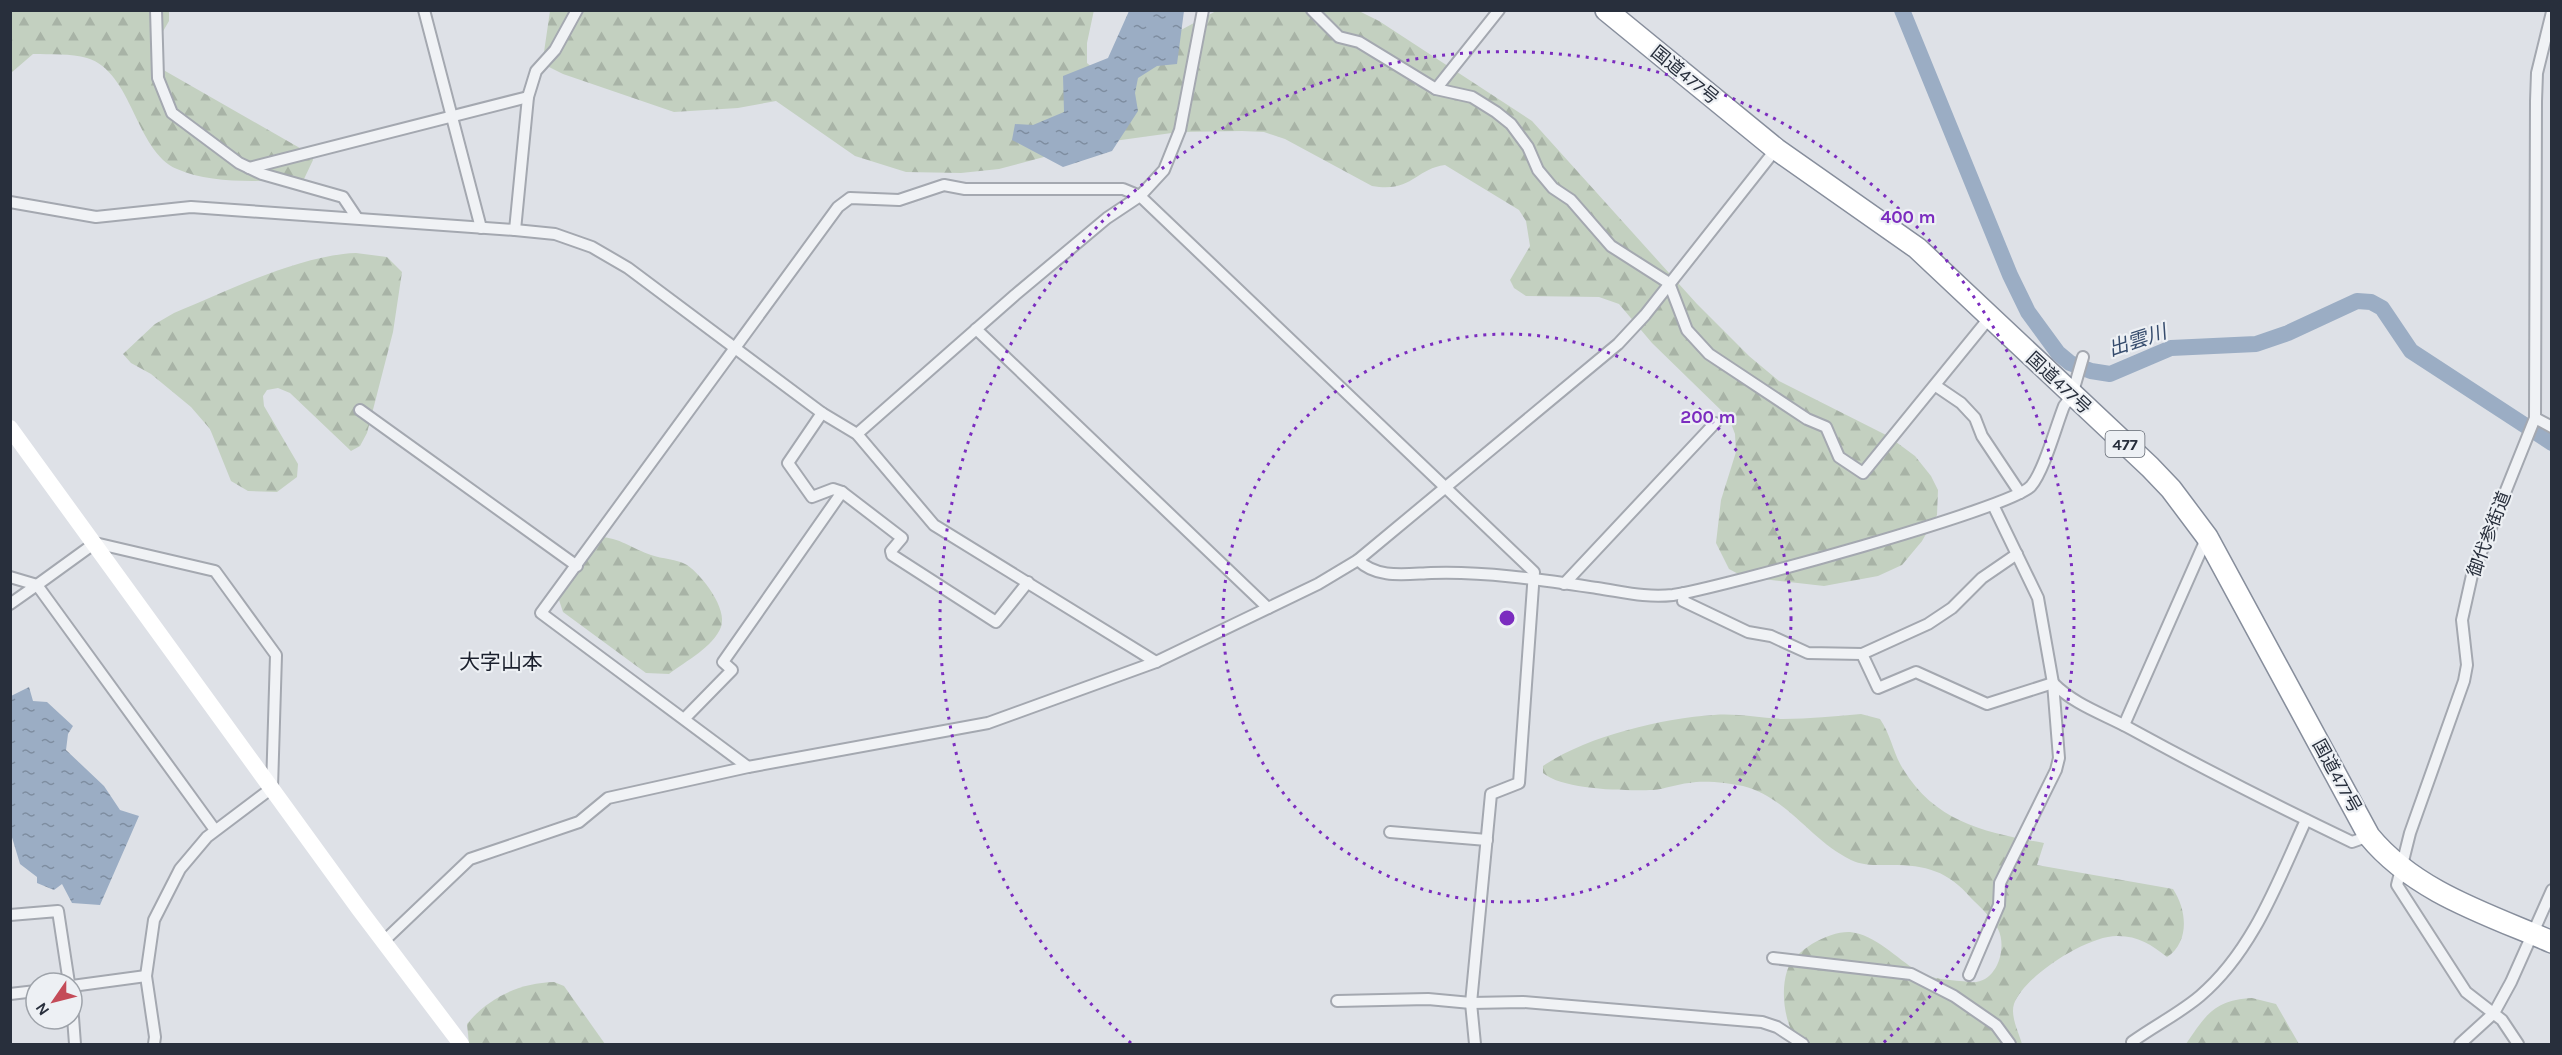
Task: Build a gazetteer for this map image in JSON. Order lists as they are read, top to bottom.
{
  "streets": {
    "highway": ["国道477号", "477"],
    "street": ["御代参街道"]
  },
  "crossings": [
    ["国道477号", "御代参街道"]
  ],
  "districts": ["大字山本"],
  "water": ["出雲川"],
  "north": "bottom left",
  "rings": ["400 m", "200 m"]
}
